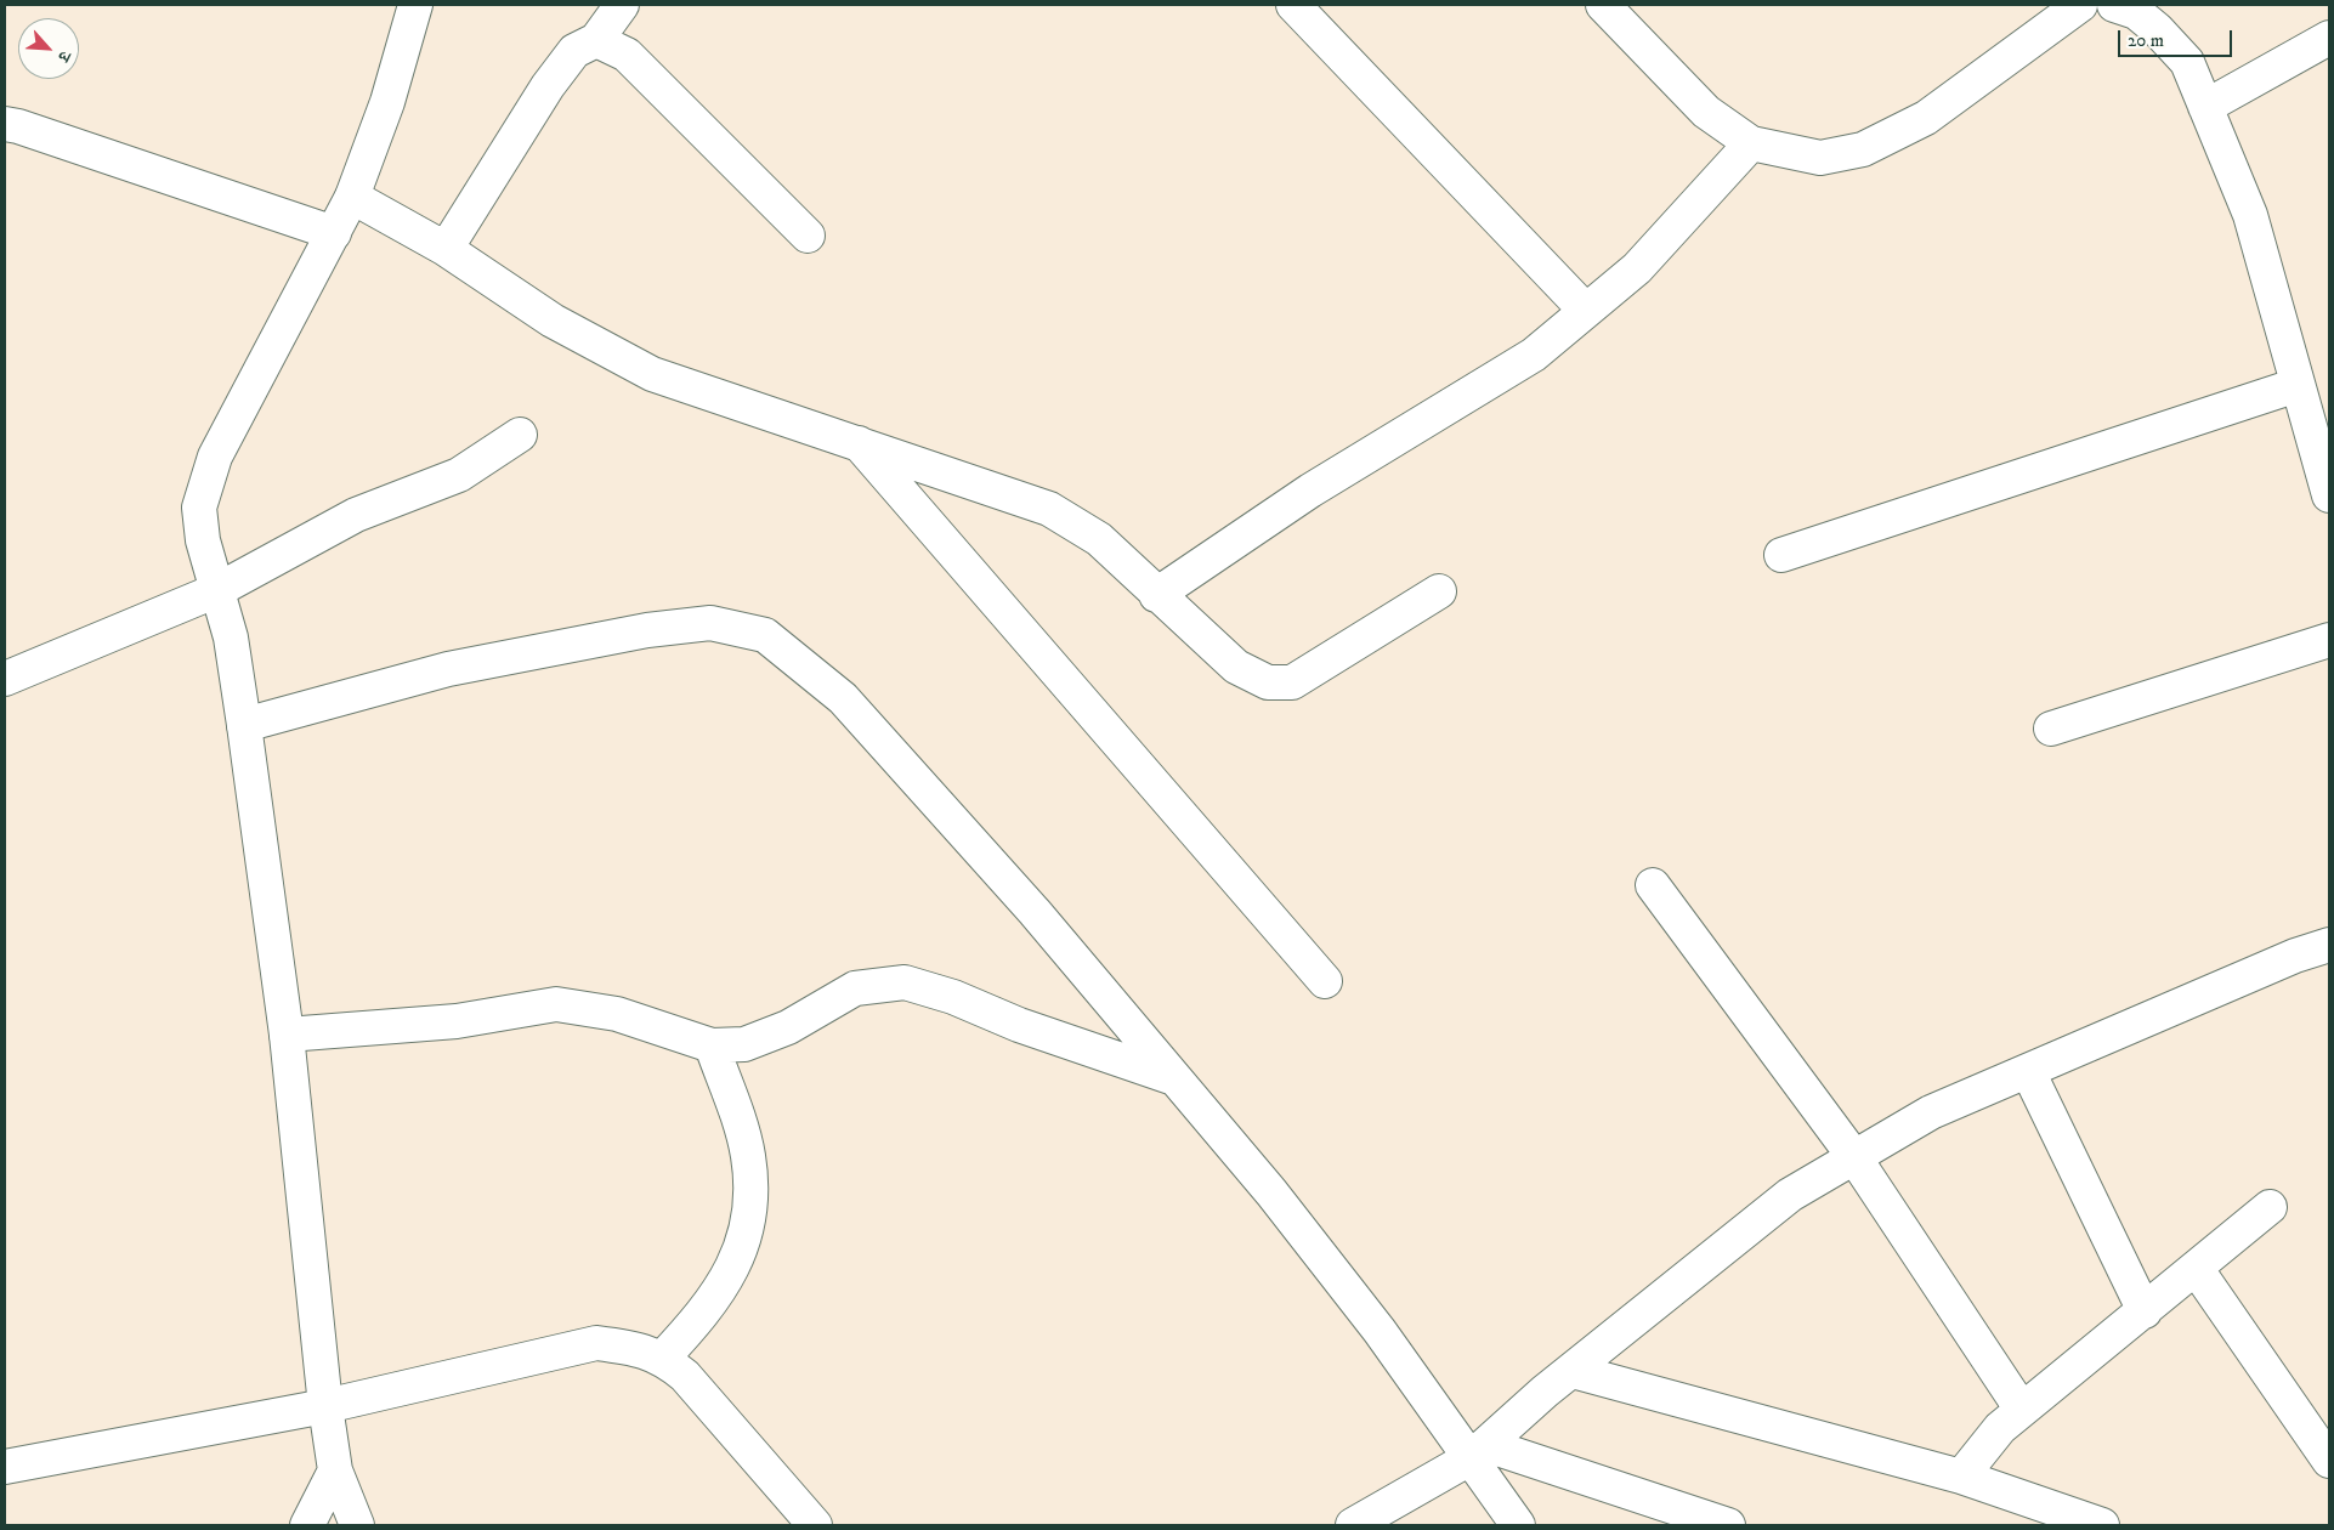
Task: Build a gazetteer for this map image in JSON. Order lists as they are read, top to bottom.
{
  "scale_bar": "20 m",
  "north": "bottom right"
}
